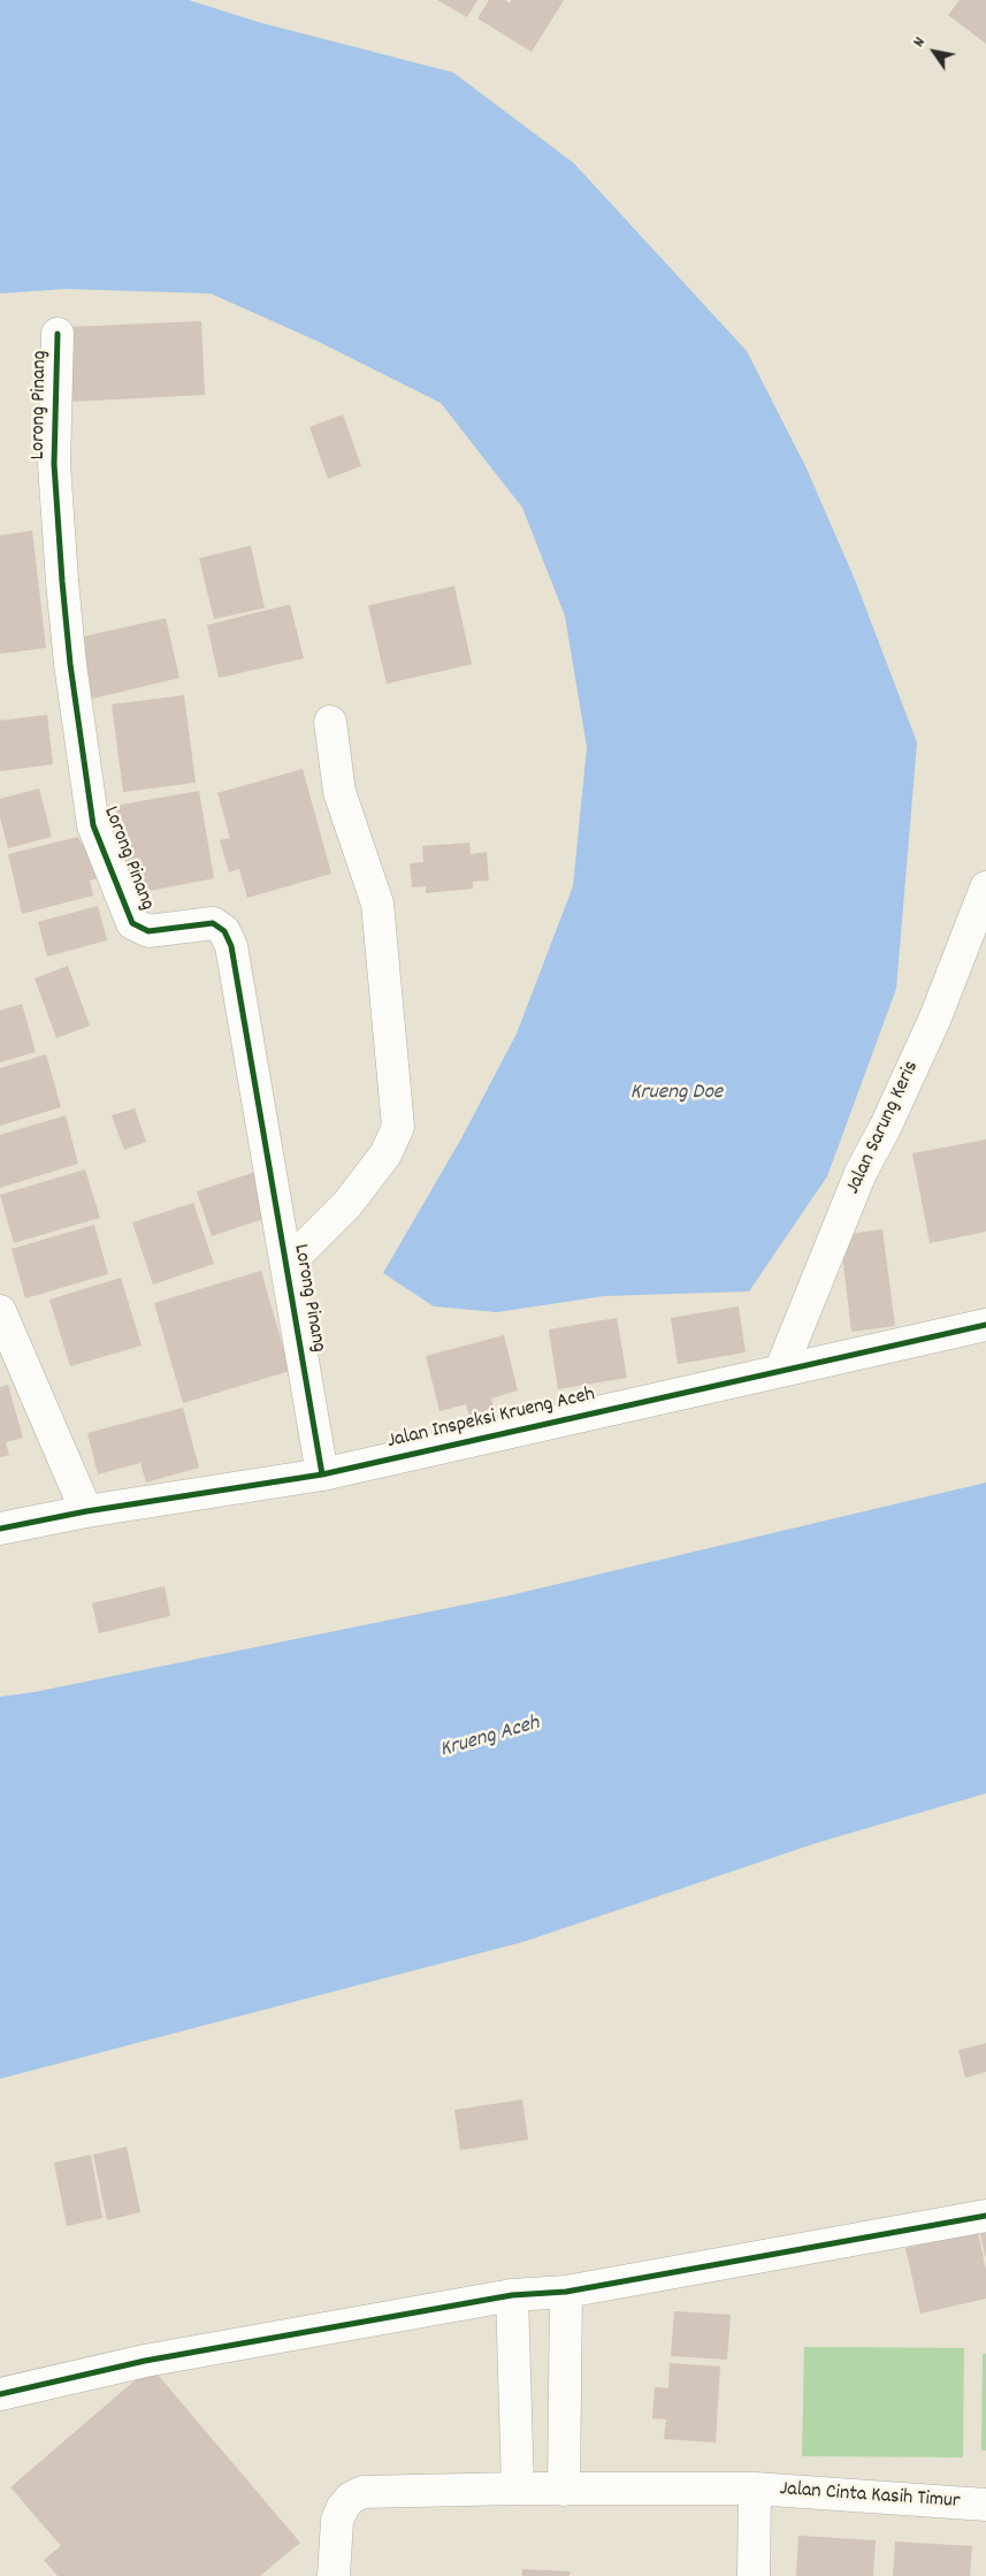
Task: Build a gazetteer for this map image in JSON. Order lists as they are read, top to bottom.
{
  "streets": {
    "street": [
      "Lorong Pinang",
      "Jalan Sarung Keris",
      "Jalan Inspeksi Krueng Aceh",
      "Jalan Cinta Kasih Timur"
    ]
  },
  "crossings": [
    ["Lorong Pinang", "Jalan Inspeksi Krueng Aceh"],
    ["Jalan Sarung Keris", "Jalan Inspeksi Krueng Aceh"]
  ],
  "water": ["Krueng Doe", "Krueng Aceh"],
  "north": "top left"
}
